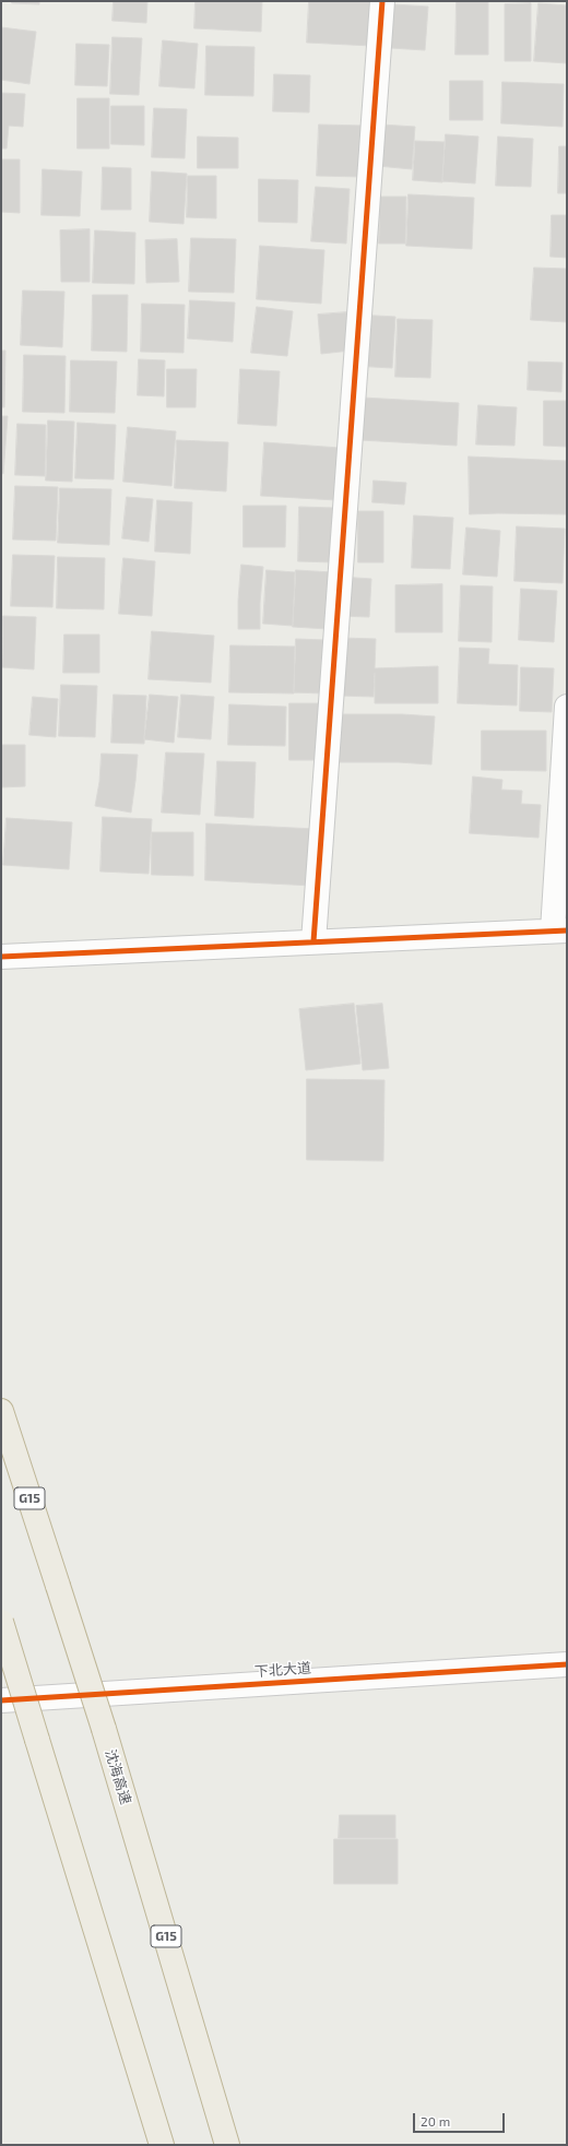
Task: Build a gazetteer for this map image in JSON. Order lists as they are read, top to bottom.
{
  "streets": {
    "highway": ["G15", "沈海高速"],
    "street": ["下北大道"]
  },
  "scale_bar": "20 m"
}
